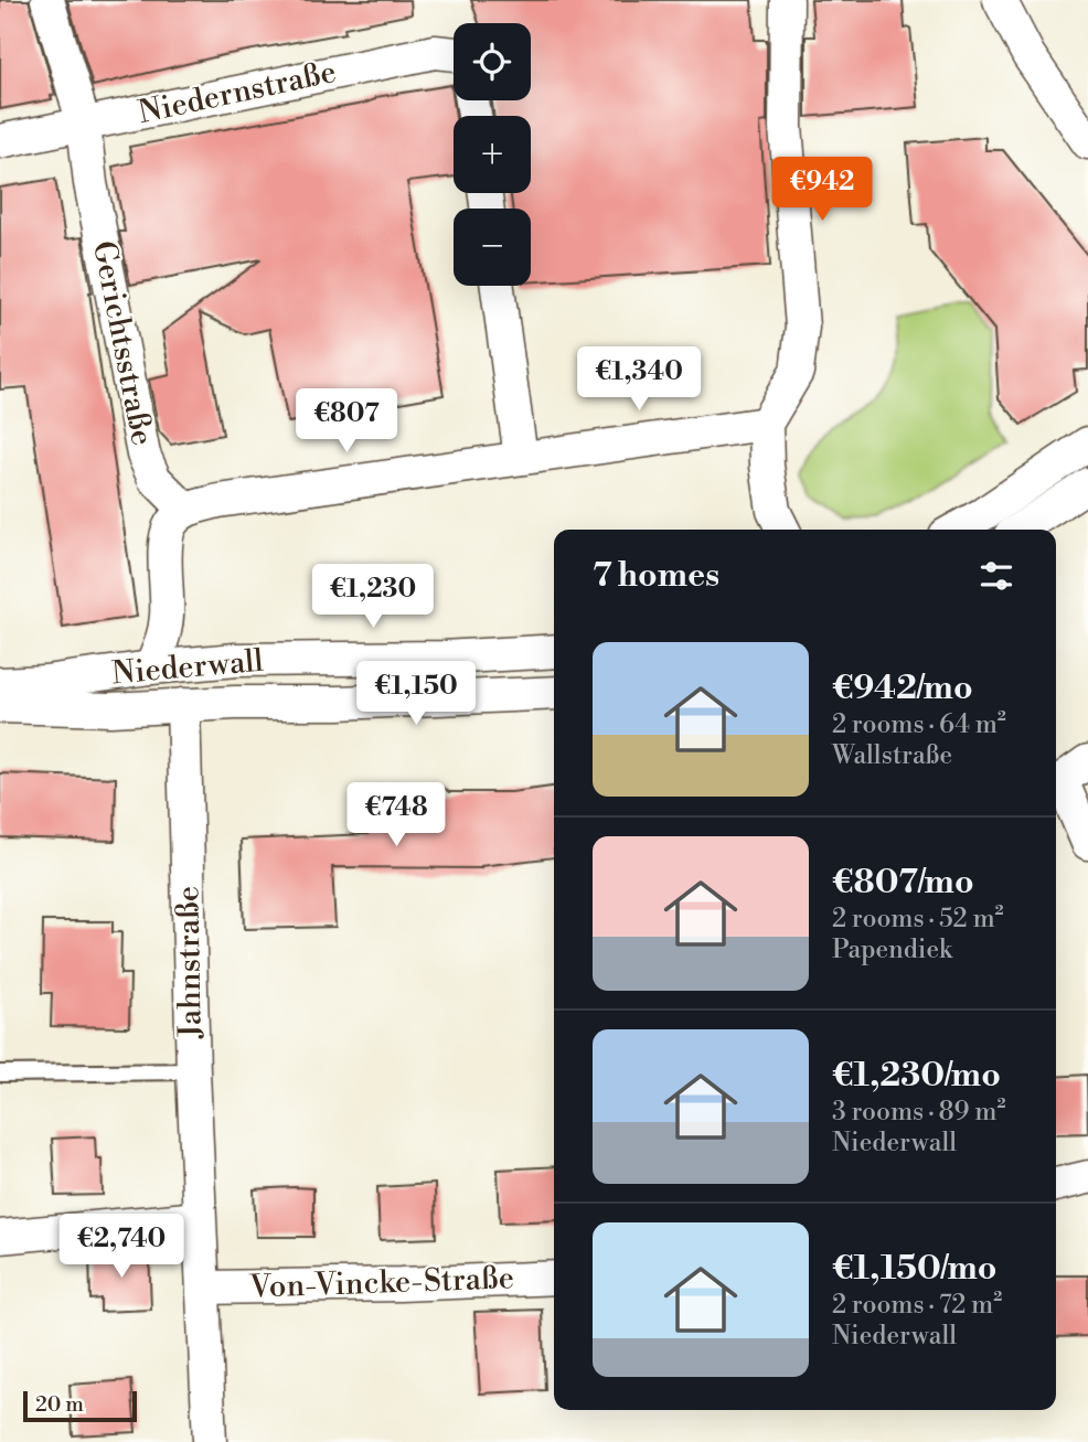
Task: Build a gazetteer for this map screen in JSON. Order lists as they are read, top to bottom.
{
  "streets": {
    "street": [
      "Niedernstraße",
      "Gerichtsstraße",
      "Niederwall",
      "Jahnstraße",
      "Von-Vincke-Straße"
    ]
  },
  "crossings": [
    ["Niedernstraße", "Gerichtsstraße"],
    ["Niederwall", "Jahnstraße"],
    ["Jahnstraße", "Von-Vincke-Straße"]
  ],
  "scale_bar": "20 m",
  "page": {
    "map_buttons": ["+", "−"],
    "price": [
      "€942",
      "€1,340",
      "€807",
      "€1,230",
      "€1,150",
      "€748",
      "€2,740"
    ],
    "heading": "7 homes",
    "list": [
      {
        "name": "€942/mo",
        "note": "2 rooms · 64 m² · Wallstraße"
      },
      {
        "name": "€807/mo",
        "note": "2 rooms · 52 m² · Papendiek"
      },
      {
        "name": "€1,230/mo",
        "note": "3 rooms · 89 m² · Niederwall"
      },
      {
        "name": "€1,150/mo",
        "note": "2 rooms · 72 m² · Niederwall"
      }
    ],
    "scale": "20 m"
  }
}
